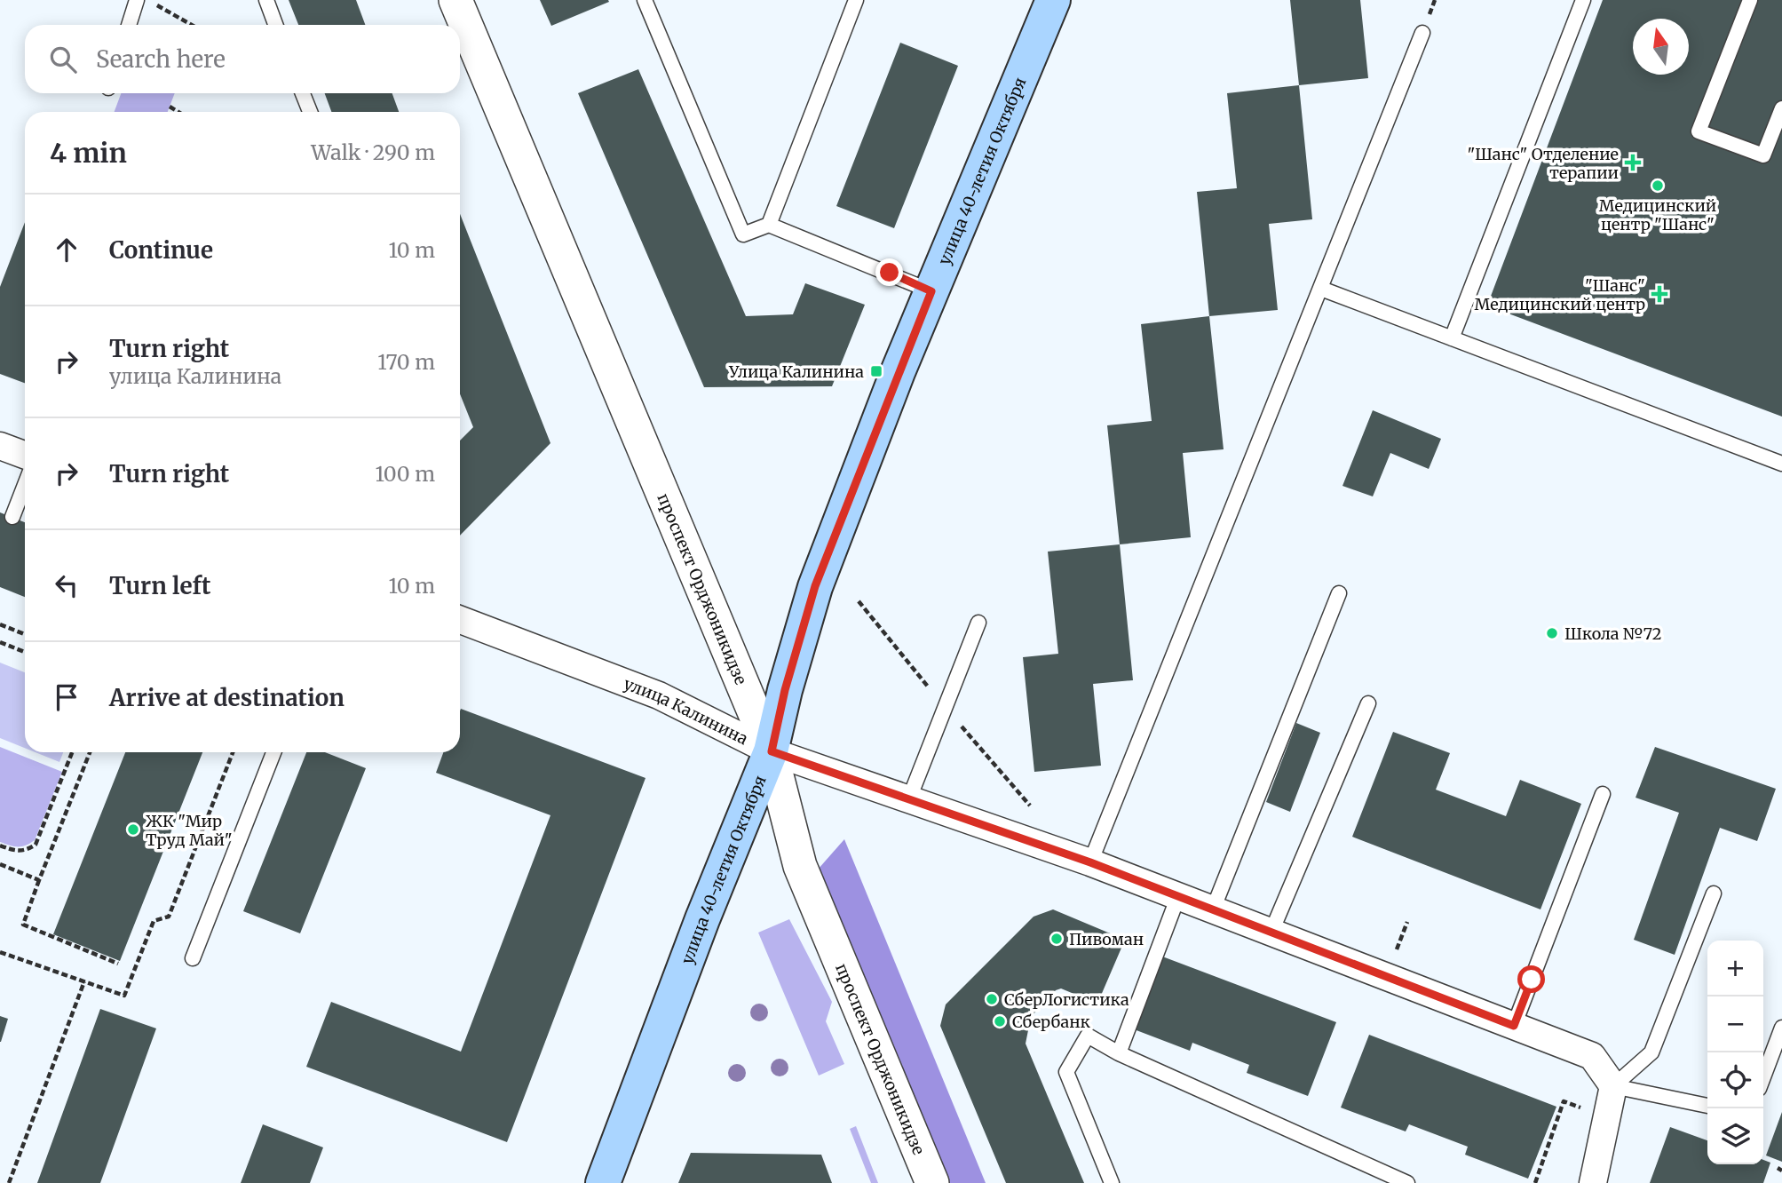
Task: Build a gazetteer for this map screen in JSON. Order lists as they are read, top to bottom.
{
  "streets": {
    "main road": ["улица 40-летия Октября"],
    "street": ["проспект Орджоникидзе", "улица Калинина"]
  },
  "crossings": [
    ["улица 40-летия Октября", "проспект Орджоникидзе"],
    ["улица 40-летия Октября", "улица Калинина"],
    ["проспект Орджоникидзе", "улица Калинина"]
  ],
  "places": {
    "health": ["\"Шанс\" Отделение терапии", "\"Шанс\" Медицинский центр"],
    "other": [
      "Медицинский центр \"Шанс\"",
      "Школа №72",
      "ЖК \"Мир Труд Май\"",
      "Пивоман",
      "СберЛогистика",
      "Сбербанк"
    ],
    "transit": ["Улица Калинина"]
  },
  "north": "top",
  "page": {
    "search": "Search here",
    "heading": ["4 min", "Walk · 290 m"],
    "list": [
      ["Continue", "10 m"],
      ["Turn right", "улица Калинина", "170 m"],
      ["Turn right", "100 m"],
      ["Turn left", "10 m"],
      "Arrive at destination"
    ],
    "map_buttons": ["+", "−"]
  }
}
